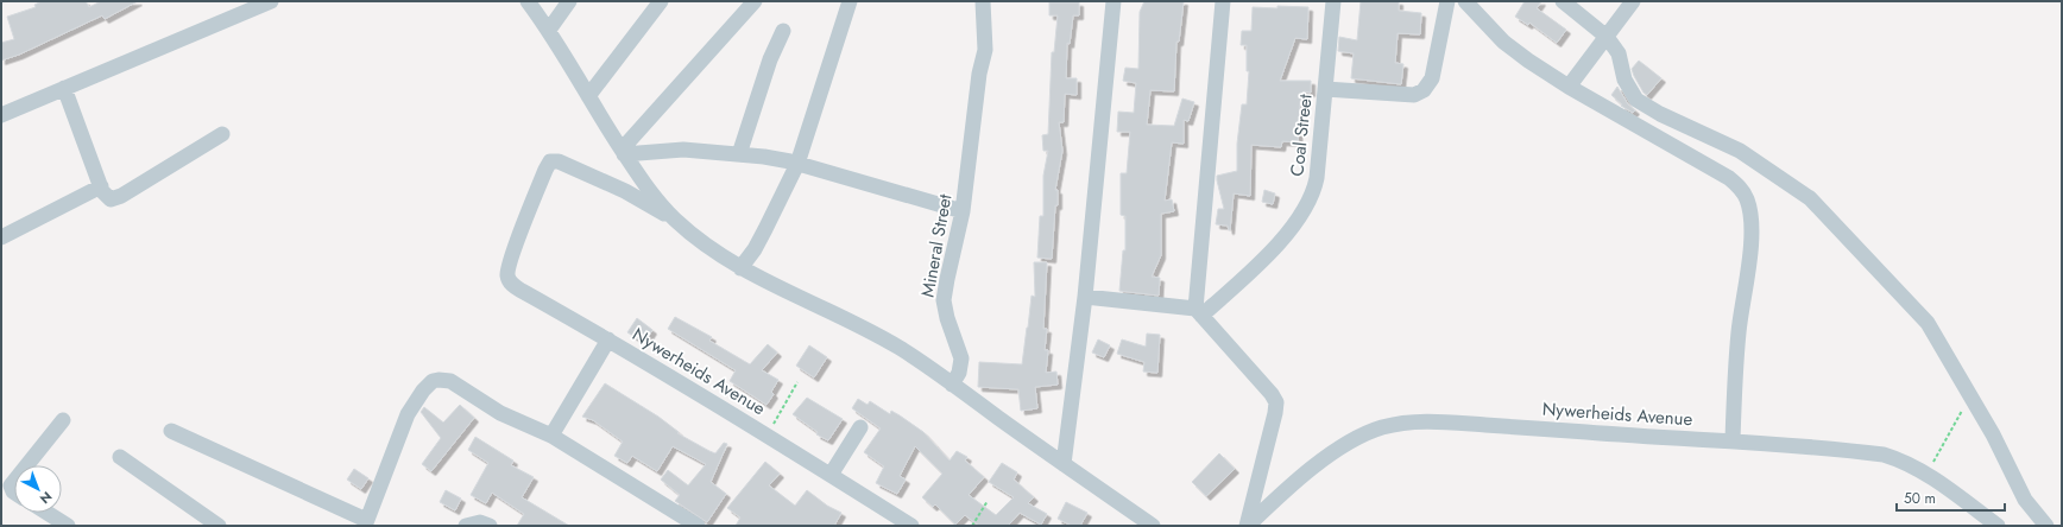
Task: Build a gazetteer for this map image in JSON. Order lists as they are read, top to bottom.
{
  "streets": {
    "street": ["Coal Street", "Mineral Street", "Nywerheids Avenue"]
  },
  "scale_bar": "50 m",
  "north": "bottom right"
}
